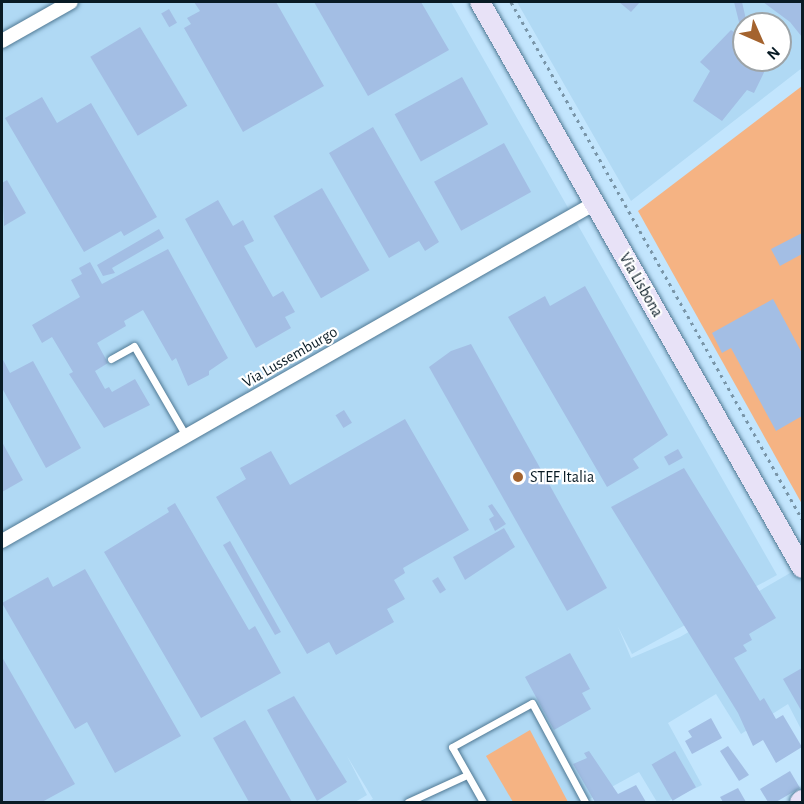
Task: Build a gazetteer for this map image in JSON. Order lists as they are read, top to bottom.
{
  "streets": {
    "street": ["Via Lisbona", "Via Lussemburgo"]
  },
  "crossings": [
    ["Via Lisbona", "Via Lussemburgo"]
  ],
  "places": ["STEF Italia"],
  "north": "bottom right"
}
